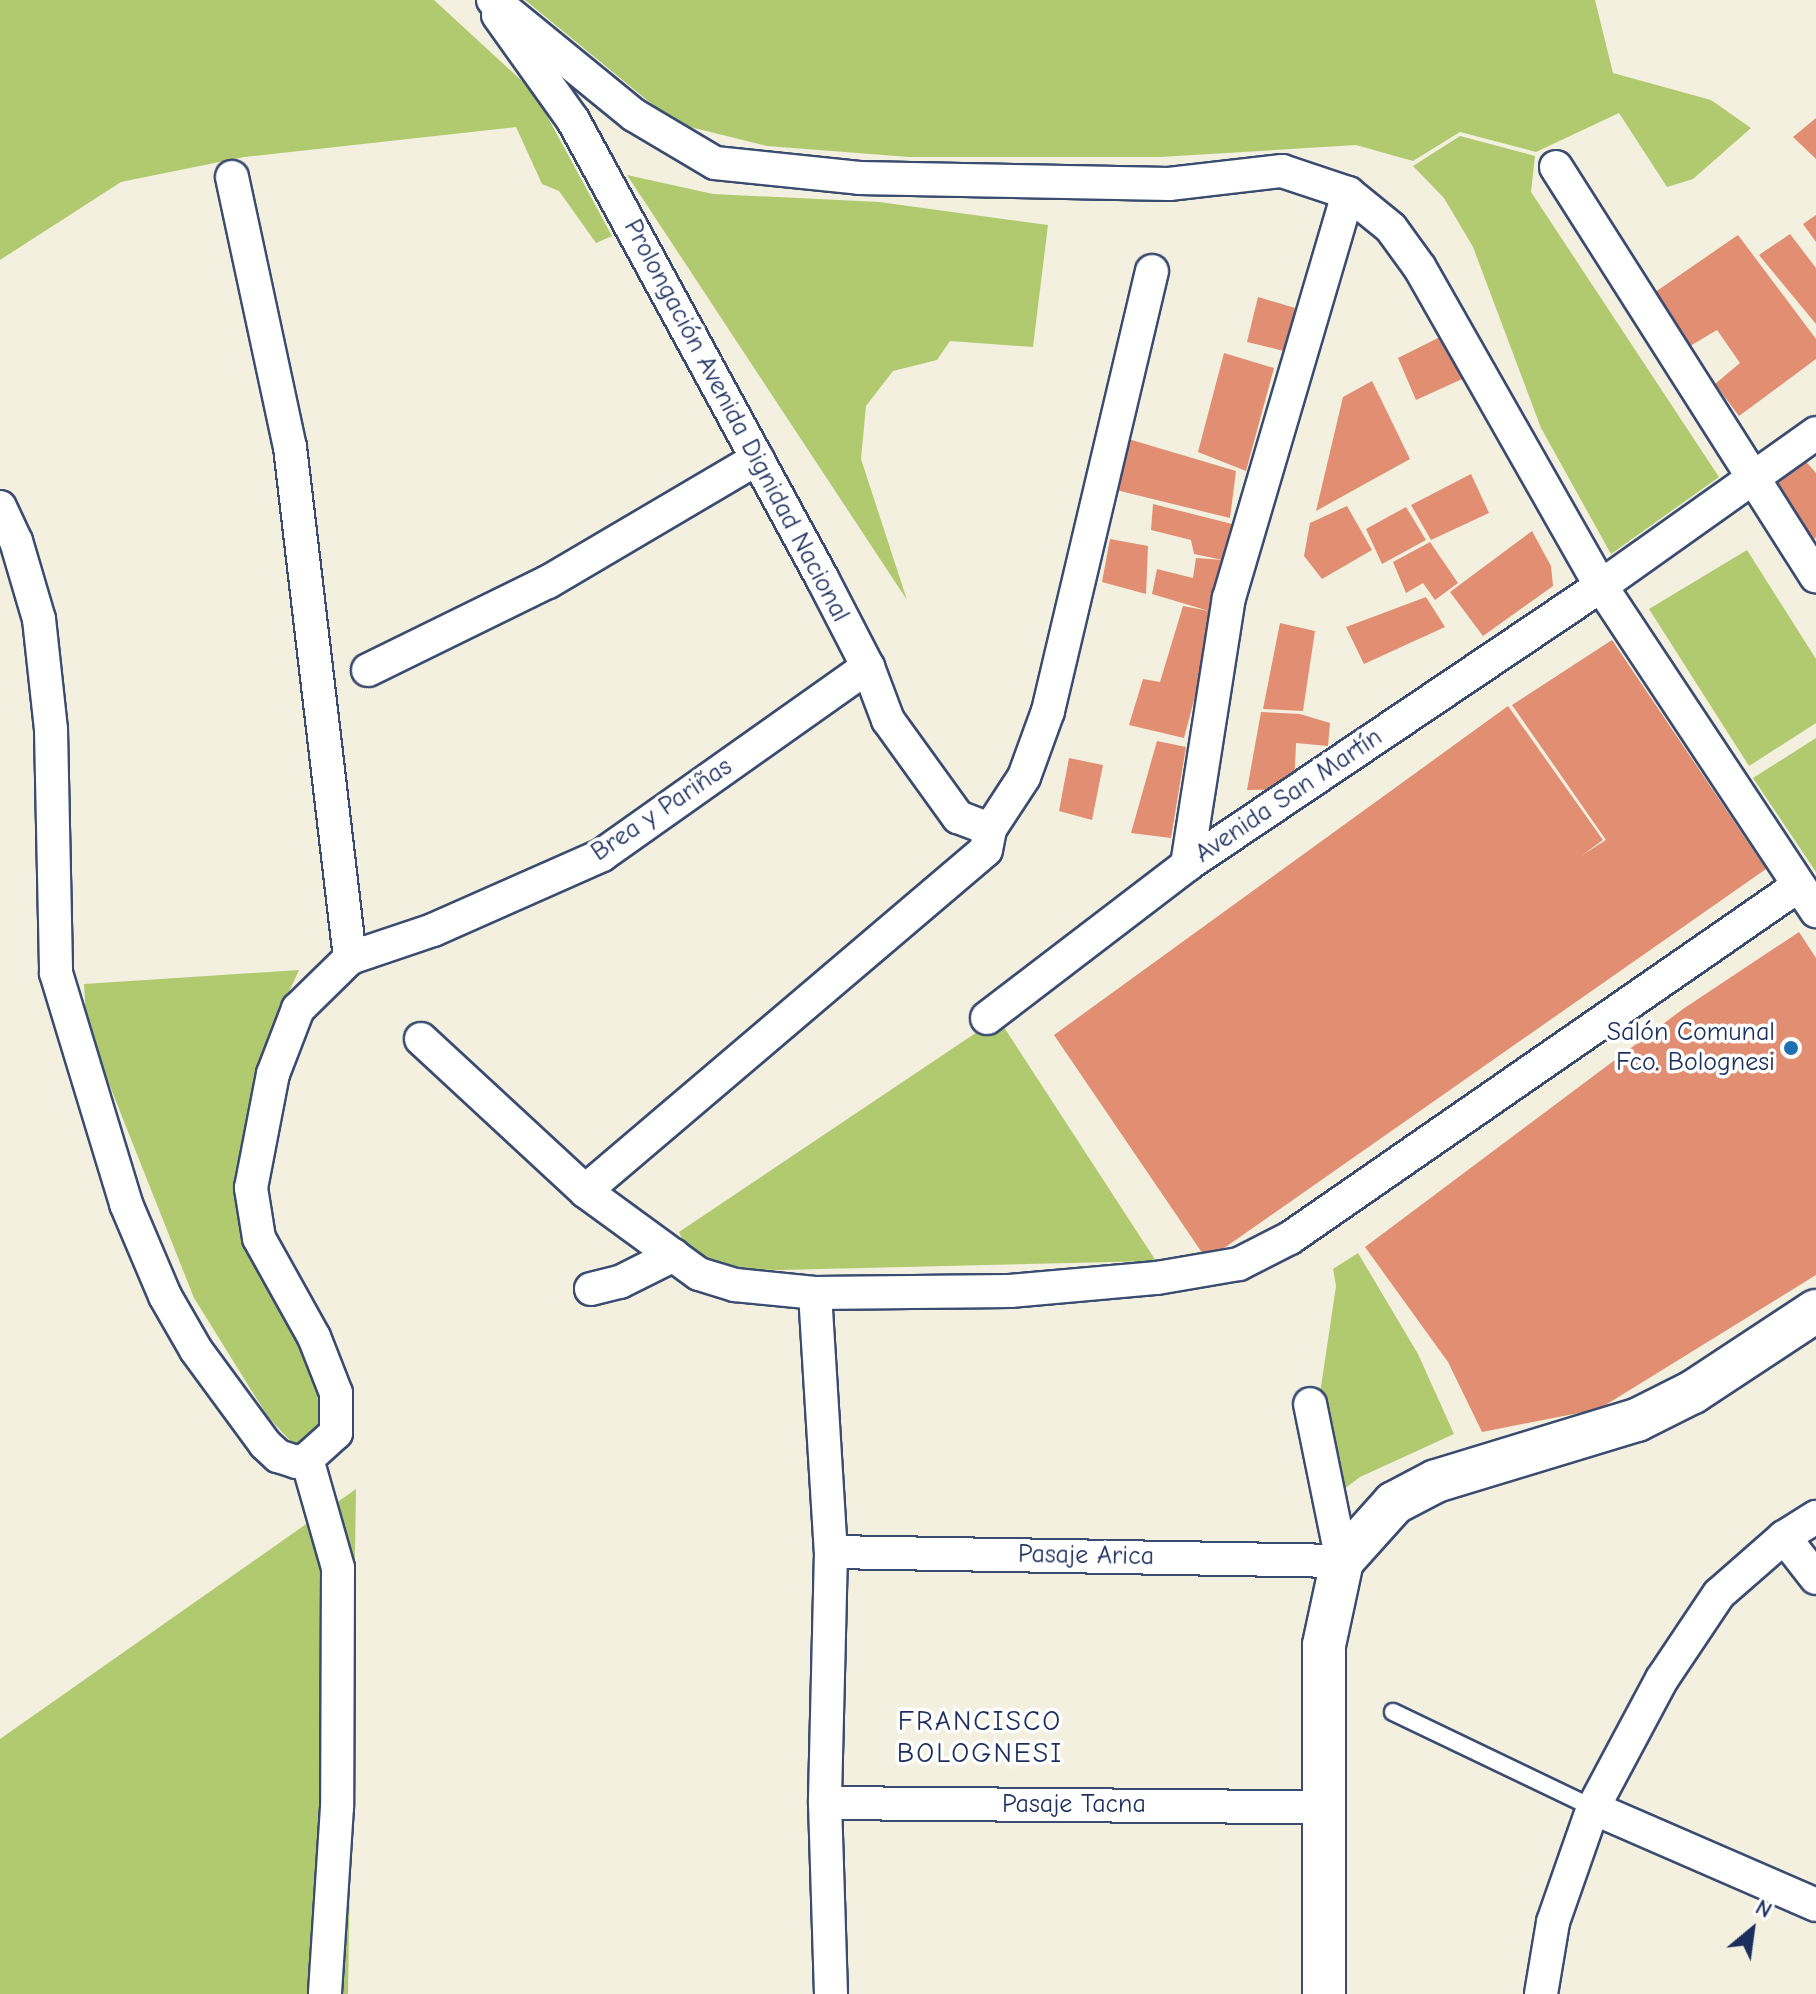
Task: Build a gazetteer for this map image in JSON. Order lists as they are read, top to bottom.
{
  "streets": {
    "street": [
      "Prolongación Avenida Dignidad Nacional",
      "Avenida San Martín",
      "Brea y Pariñas",
      "Pasaje Arica",
      "Pasaje Tacna"
    ]
  },
  "crossings": [
    ["Prolongación Avenida Dignidad Nacional", "Brea y Pariñas"]
  ],
  "districts": ["FRANCISCO BOLOGNESI"],
  "places": ["Salón Comunal Fco. Bolognesi"],
  "north": "top right"
}
